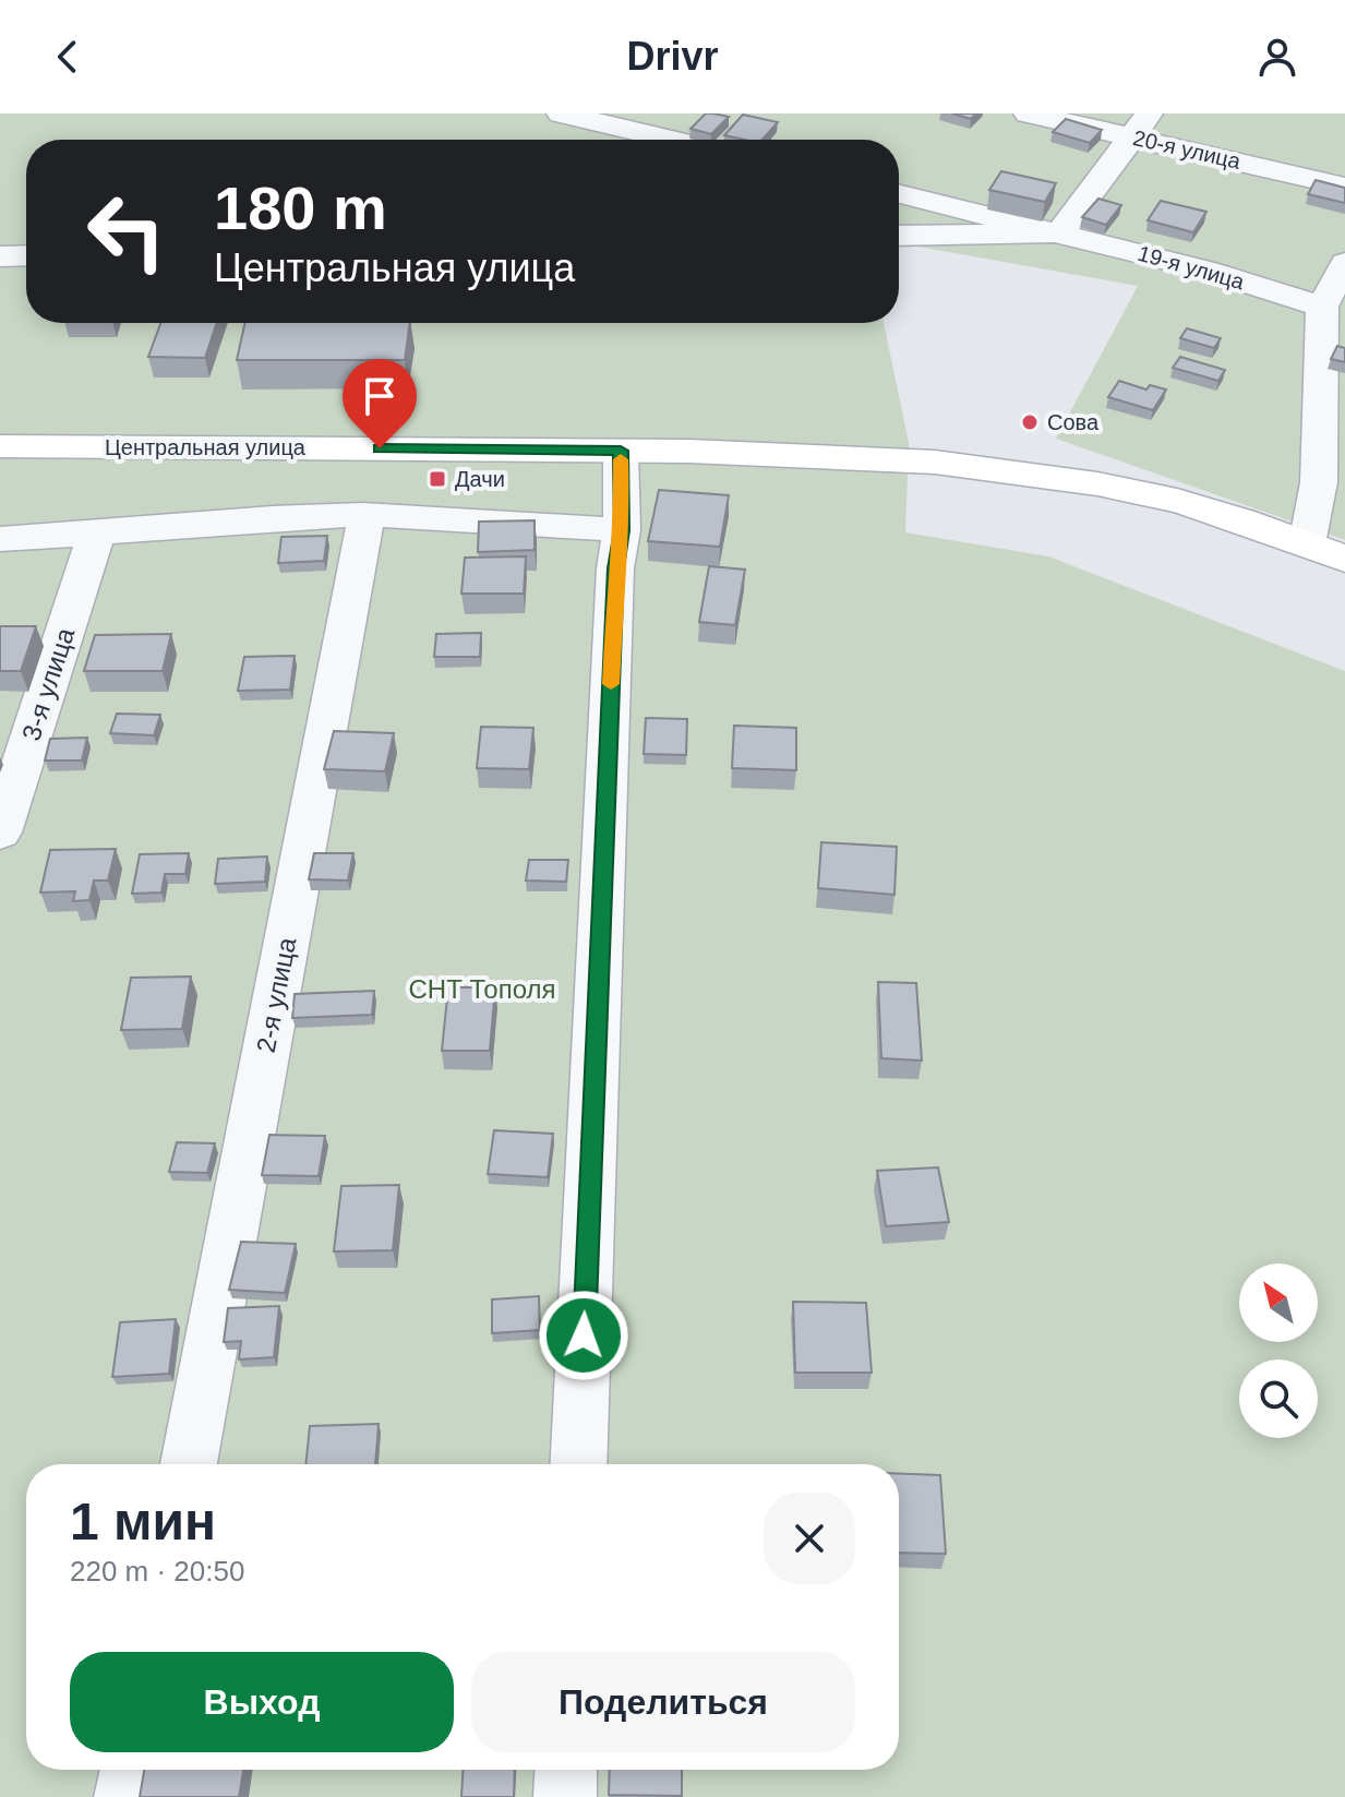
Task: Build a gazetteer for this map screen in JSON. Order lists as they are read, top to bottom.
{
  "streets": {
    "street": [
      "20-я улица",
      "19-я улица",
      "Центральная улица",
      "3-я улица",
      "2-я улица"
    ]
  },
  "parks": ["СНТ Тополя"],
  "places": {
    "other": ["Сова"],
    "transit": ["Дачи"]
  },
  "north": "top left",
  "page": {
    "header": "Drivr",
    "turn": ["180 m", "Центральная улица"],
    "heading": ["1 мин", "220 m · 20:50"],
    "buttons": ["Выход", "Поделиться"]
  }
}
